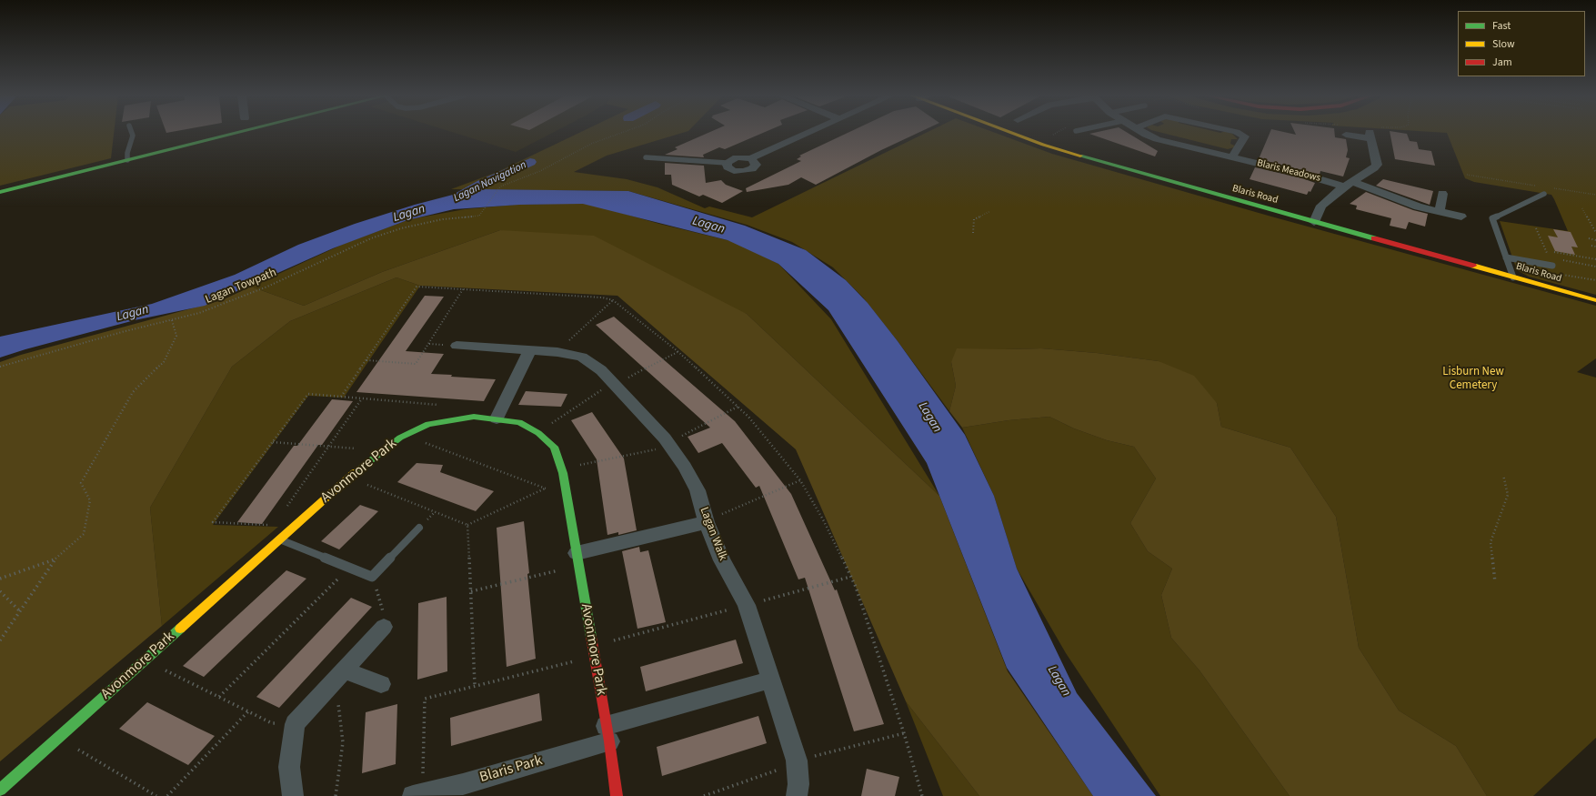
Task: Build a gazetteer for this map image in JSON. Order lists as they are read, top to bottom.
{
  "streets": {
    "main road": ["Blaris Road", "Avonmore Park"],
    "street": ["Blaris Meadows", "Lagan Walk", "Blaris Park"],
    "path": ["Lagan Towpath"]
  },
  "crossings": [
    ["Blaris Meadows", "Blaris Road"],
    ["Avonmore Park", "Blaris Park"]
  ],
  "water": ["Lagan Navigation", "Lagan"],
  "parks": ["Lisburn New Cemetery"],
  "legend": ["Fast", "Slow", "Jam"]
}
